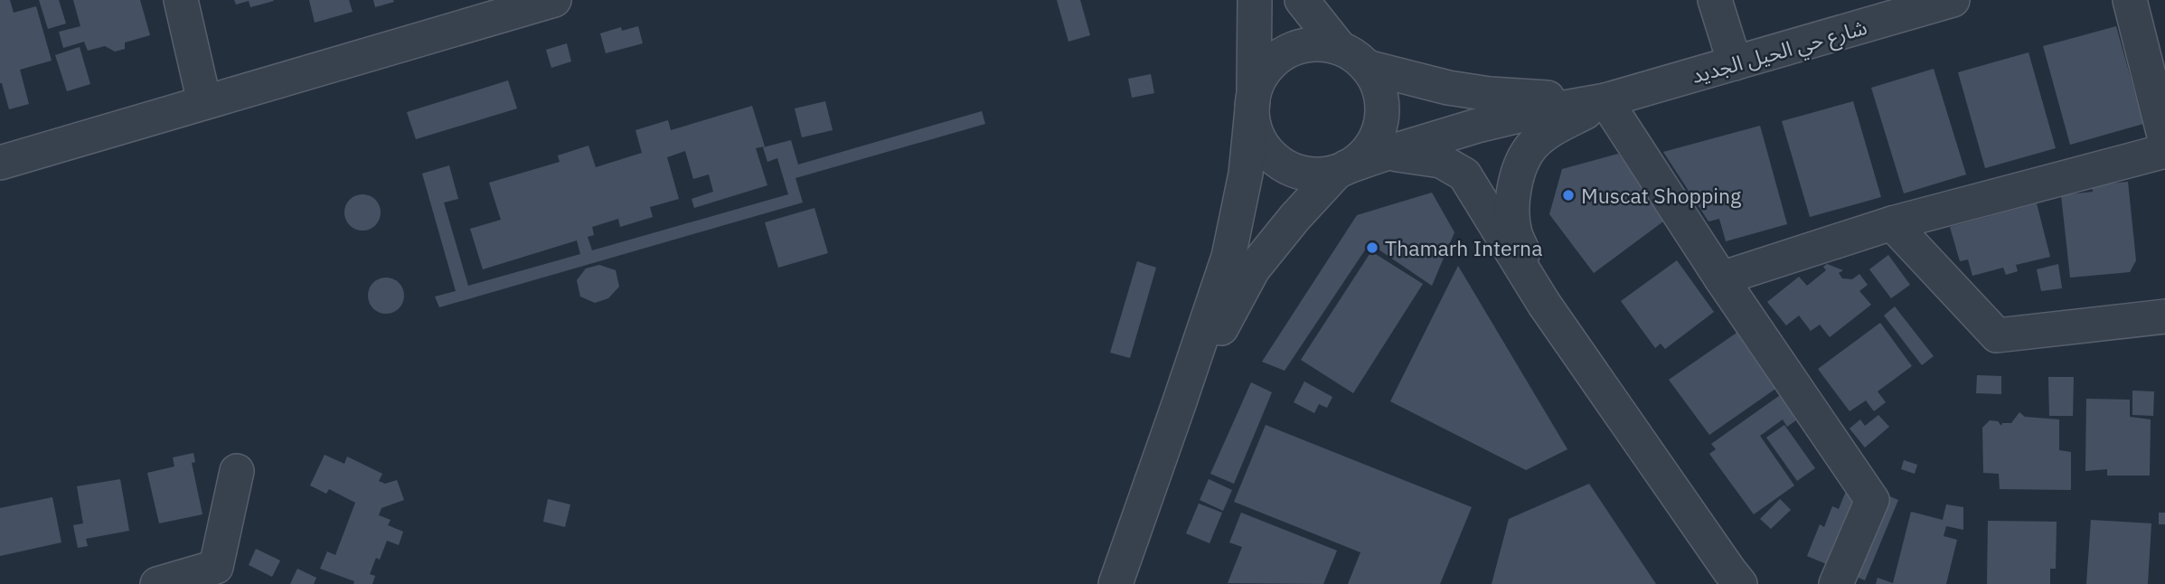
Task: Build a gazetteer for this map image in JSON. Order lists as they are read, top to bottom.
{
  "streets": {
    "street": ["شارع حي الحيل الجديد"]
  },
  "places": ["Muscat Shopping", "Thamarh Interna"]
}
